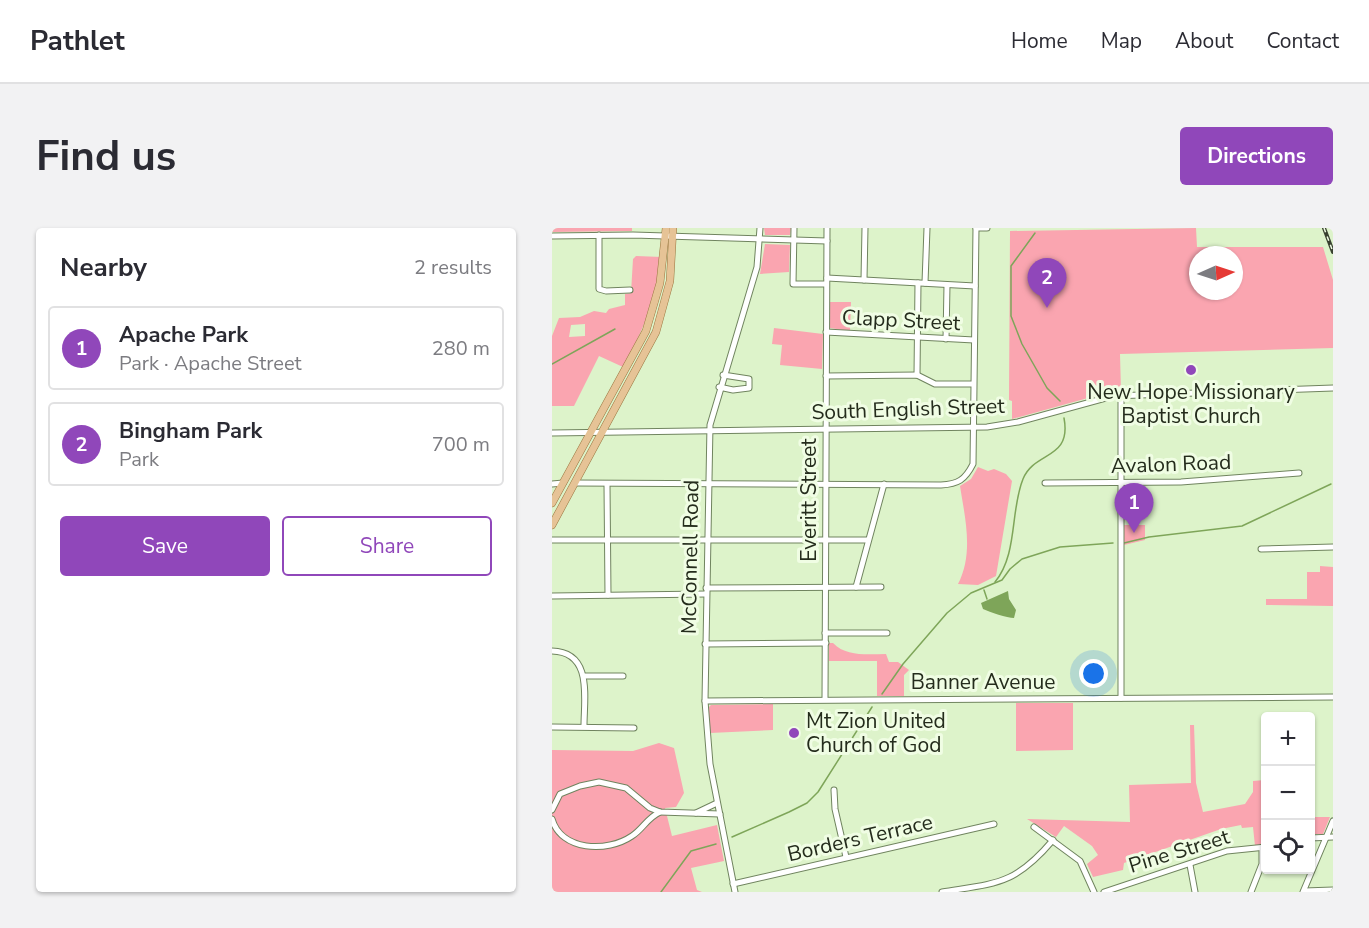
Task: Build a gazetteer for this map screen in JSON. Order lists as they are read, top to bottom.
{
  "streets": {
    "street": [
      "Clapp Street",
      "South English Street",
      "Avalon Road",
      "Everitt Street",
      "McConnell Road",
      "Banner Avenue",
      "Borders Terrace",
      "Pine Street"
    ]
  },
  "crossings": [
    ["Clapp Street", "Everitt Street"],
    ["South English Street", "Everitt Street"],
    ["South English Street", "McConnell Road"],
    ["Everitt Street", "Banner Avenue"],
    ["McConnell Road", "Banner Avenue"],
    ["McConnell Road", "Borders Terrace"]
  ],
  "places": ["New Hope Missionary Baptist Church", "Mt Zion United Church of God"],
  "north": "right",
  "page": {
    "header": "Pathlet",
    "nav": [
      "Home",
      "Map",
      "About",
      "Contact"
    ],
    "buttons": [
      "Directions",
      ["Save", "Share"]
    ],
    "title": "Find us",
    "heading": ["Nearby", "2 results"],
    "pins": ["2", "1"],
    "list": [
      {
        "mark": "1",
        "name": "Apache Park",
        "note": "Park · Apache Street",
        "value": "280 m"
      },
      {
        "mark": "2",
        "name": "Bingham Park",
        "note": "Park",
        "value": "700 m"
      }
    ],
    "map_buttons": ["+", "−"]
  }
}
